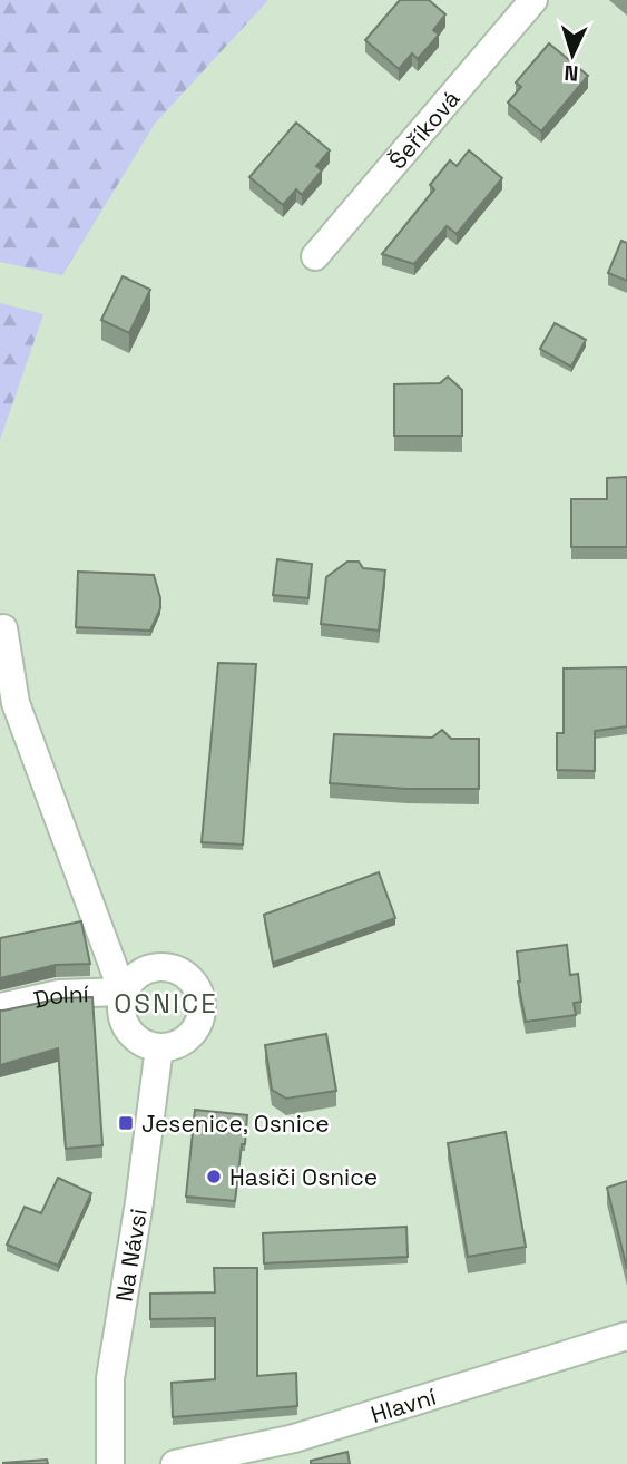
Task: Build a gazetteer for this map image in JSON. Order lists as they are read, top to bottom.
{
  "streets": {
    "street": [
      "Šeříková",
      "Dolní",
      "Na Návsi",
      "Hlavní"
    ]
  },
  "crossings": [
    ["Dolní", "Na Návsi"]
  ],
  "districts": ["OSNICE"],
  "places": {
    "transit": ["Jesenice, Osnice"],
    "other": ["Hasiči Osnice"]
  },
  "north": "bottom"
}
